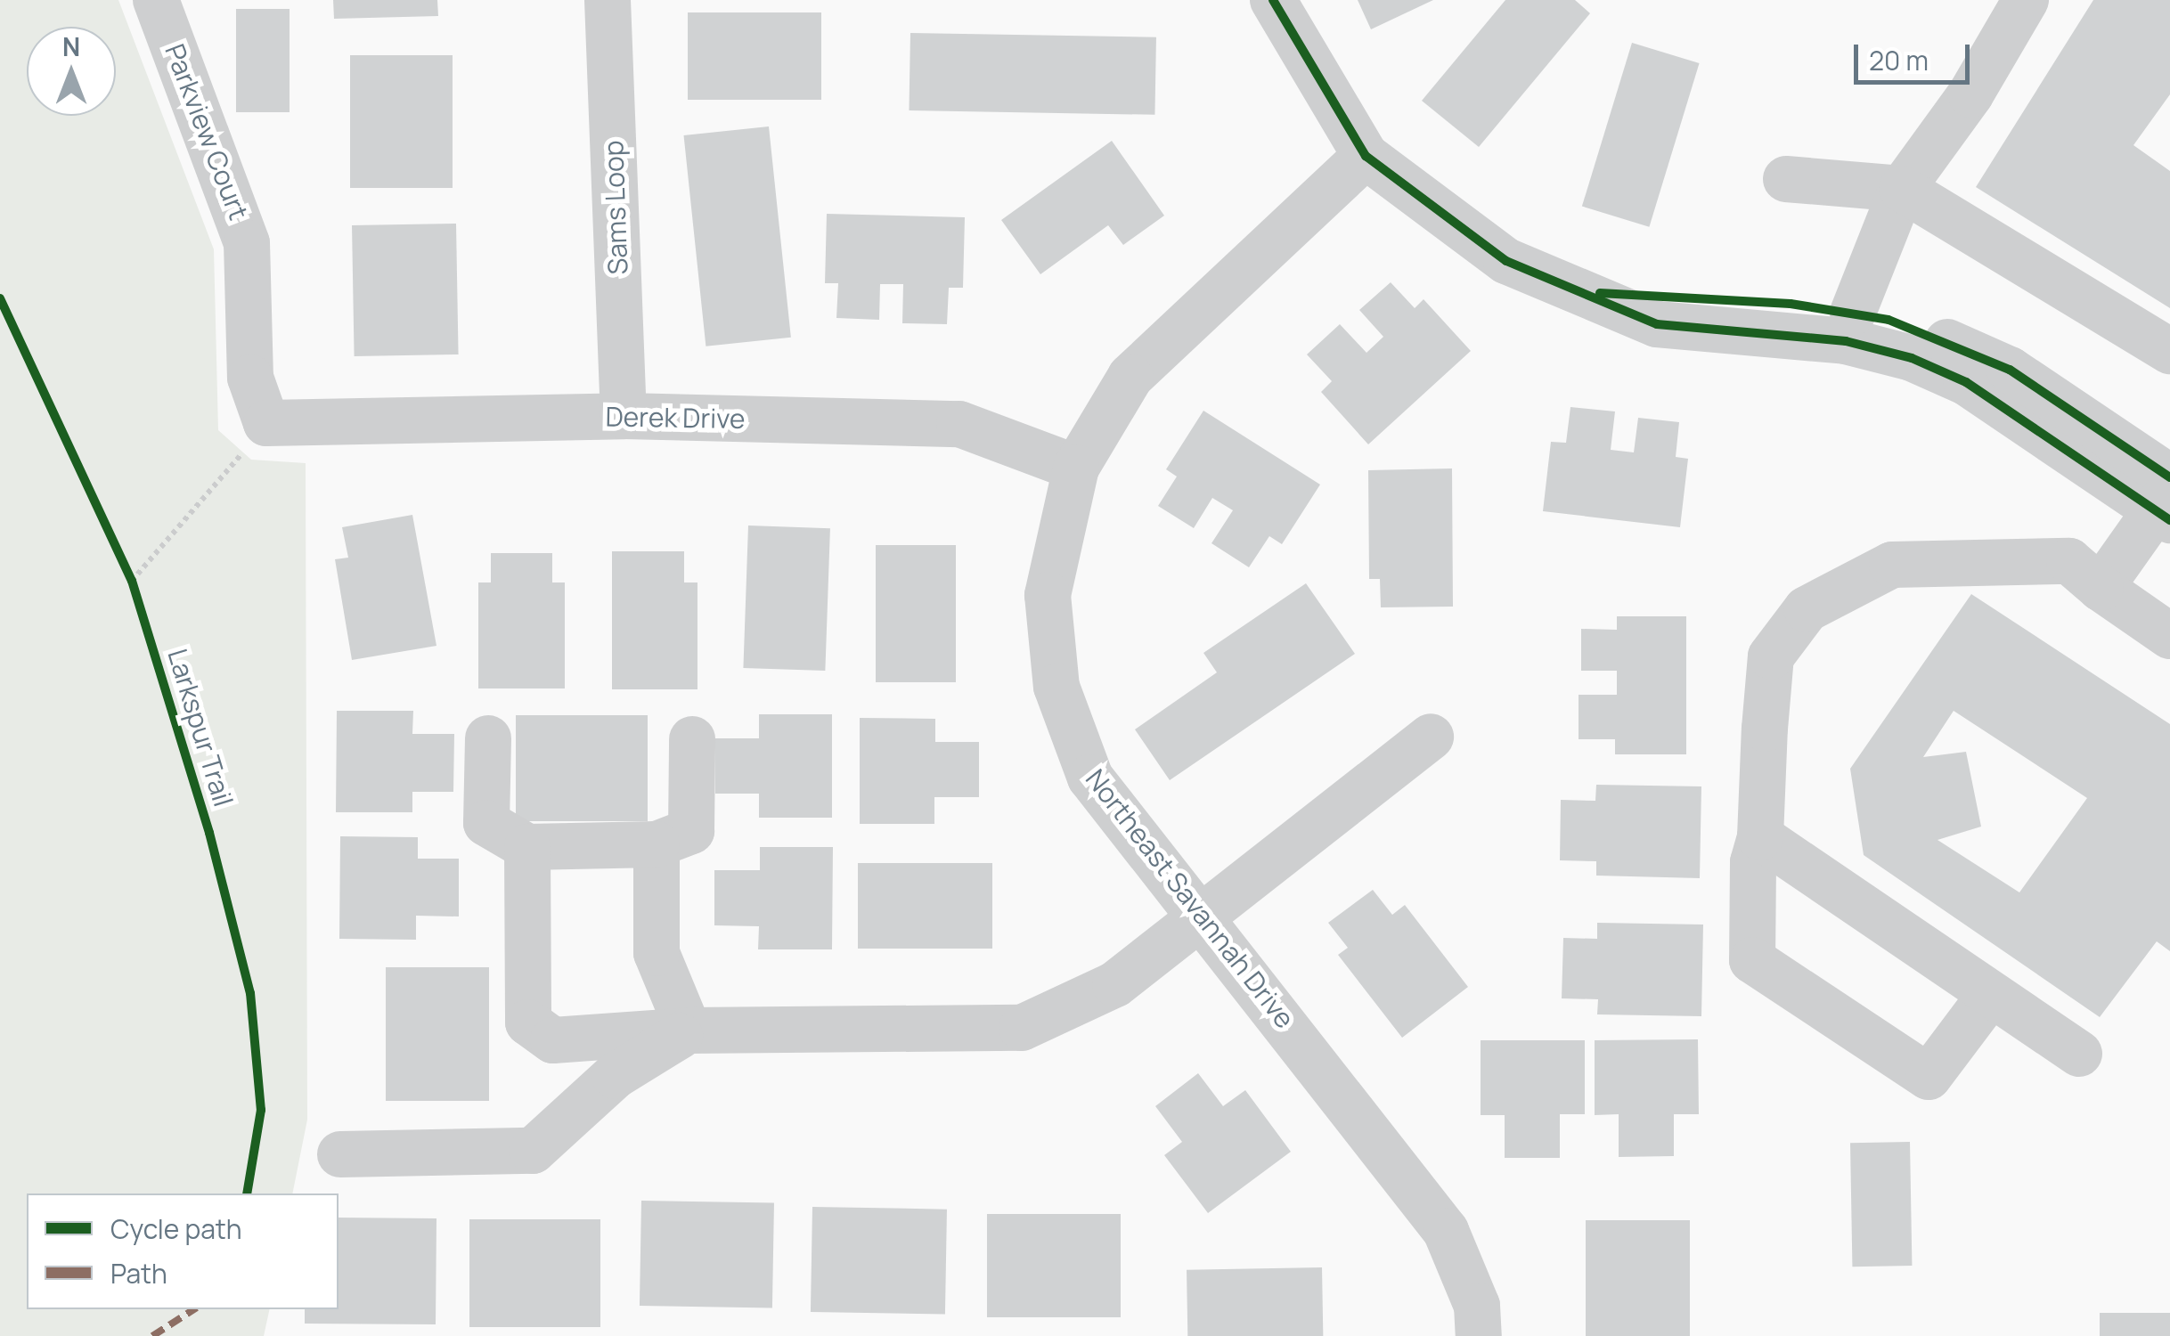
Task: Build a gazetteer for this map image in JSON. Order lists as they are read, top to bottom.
{
  "streets": {
    "street": [
      "Parkview Court",
      "Sams Loop",
      "Derek Drive",
      "Northeast Savannah Drive"
    ],
    "cycle path": ["Larkspur Trail"]
  },
  "crossings": [
    ["Parkview Court", "Derek Drive"],
    ["Sams Loop", "Derek Drive"],
    ["Derek Drive", "Northeast Savannah Drive"]
  ],
  "legend": ["Cycle path", "Path"],
  "scale_bar": "20 m",
  "north": "top"
}
